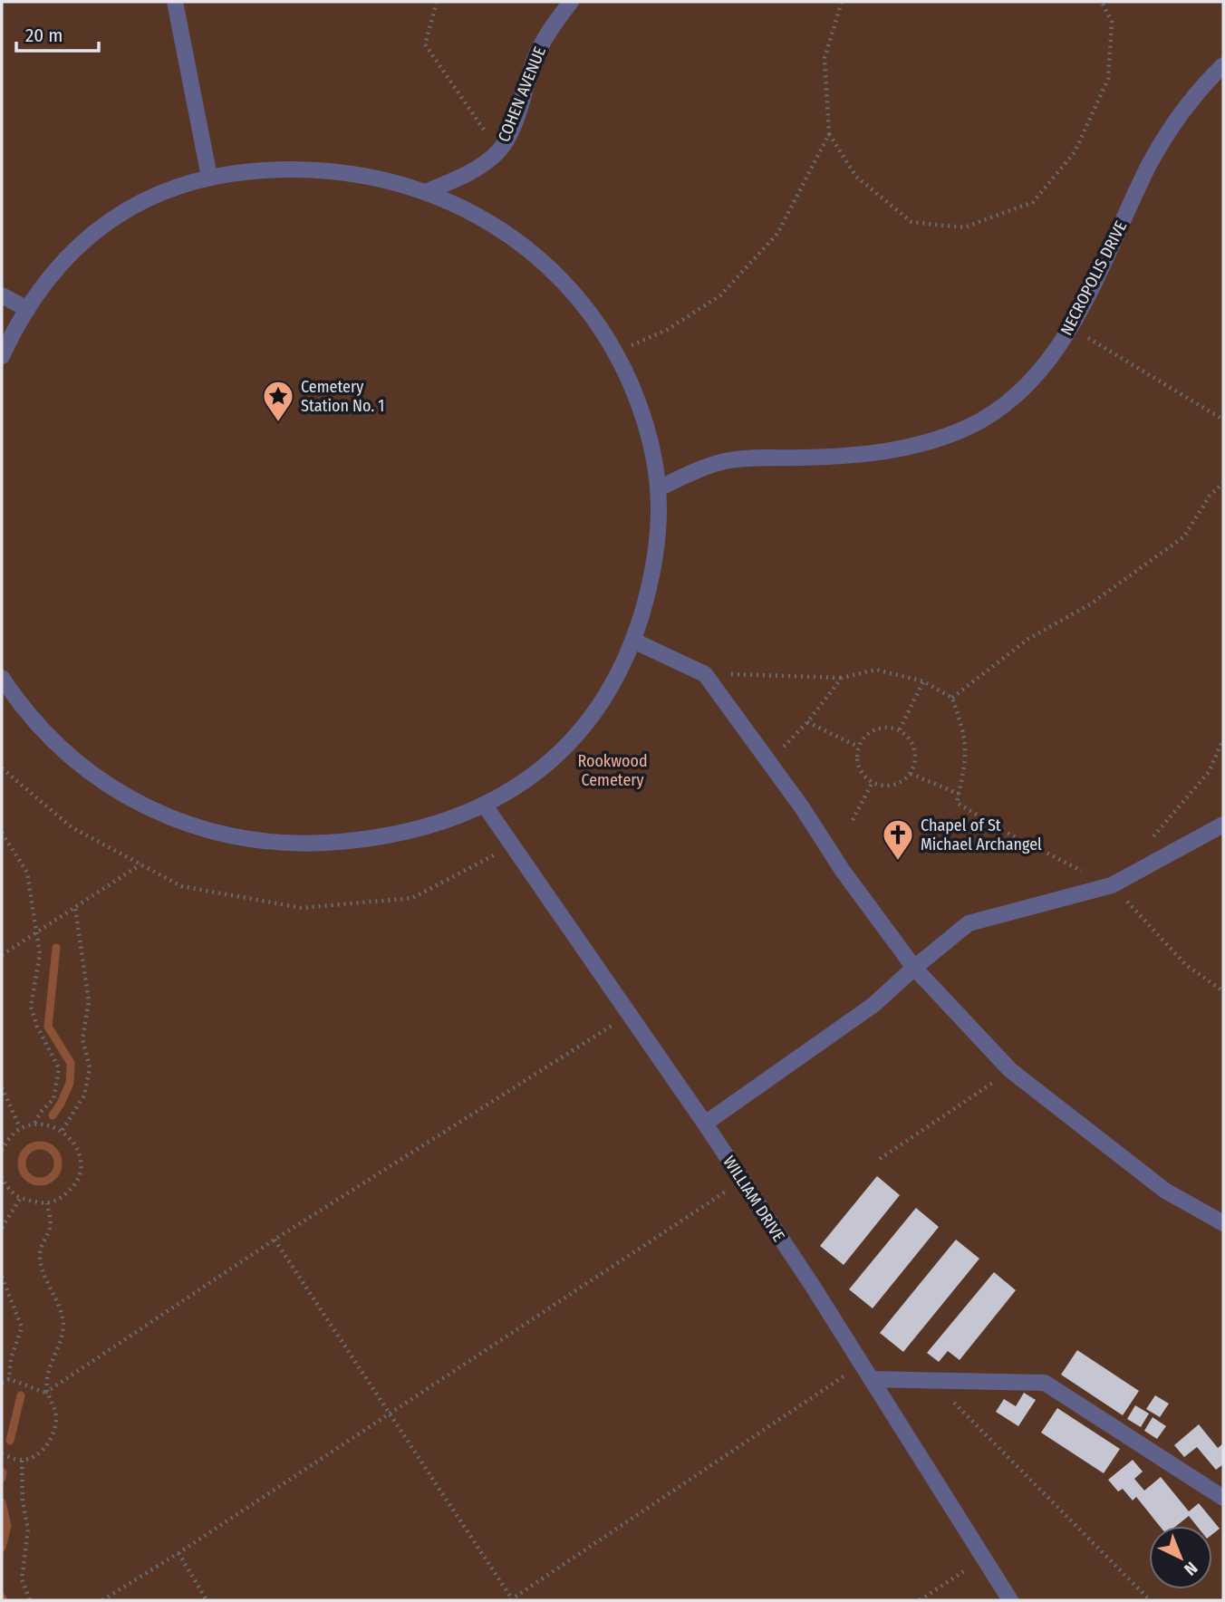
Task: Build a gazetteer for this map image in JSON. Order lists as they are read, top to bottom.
{
  "streets": {
    "street": ["COHEN AVENUE", "NECROPOLIS DRIVE", "WILLIAM DRIVE"]
  },
  "parks": ["Rookwood Cemetery"],
  "places": {
    "place": ["Cemetery Station No. 1"],
    "church": ["Chapel of St Michael Archangel"]
  },
  "scale_bar": "20 m",
  "north": "bottom right"
}
